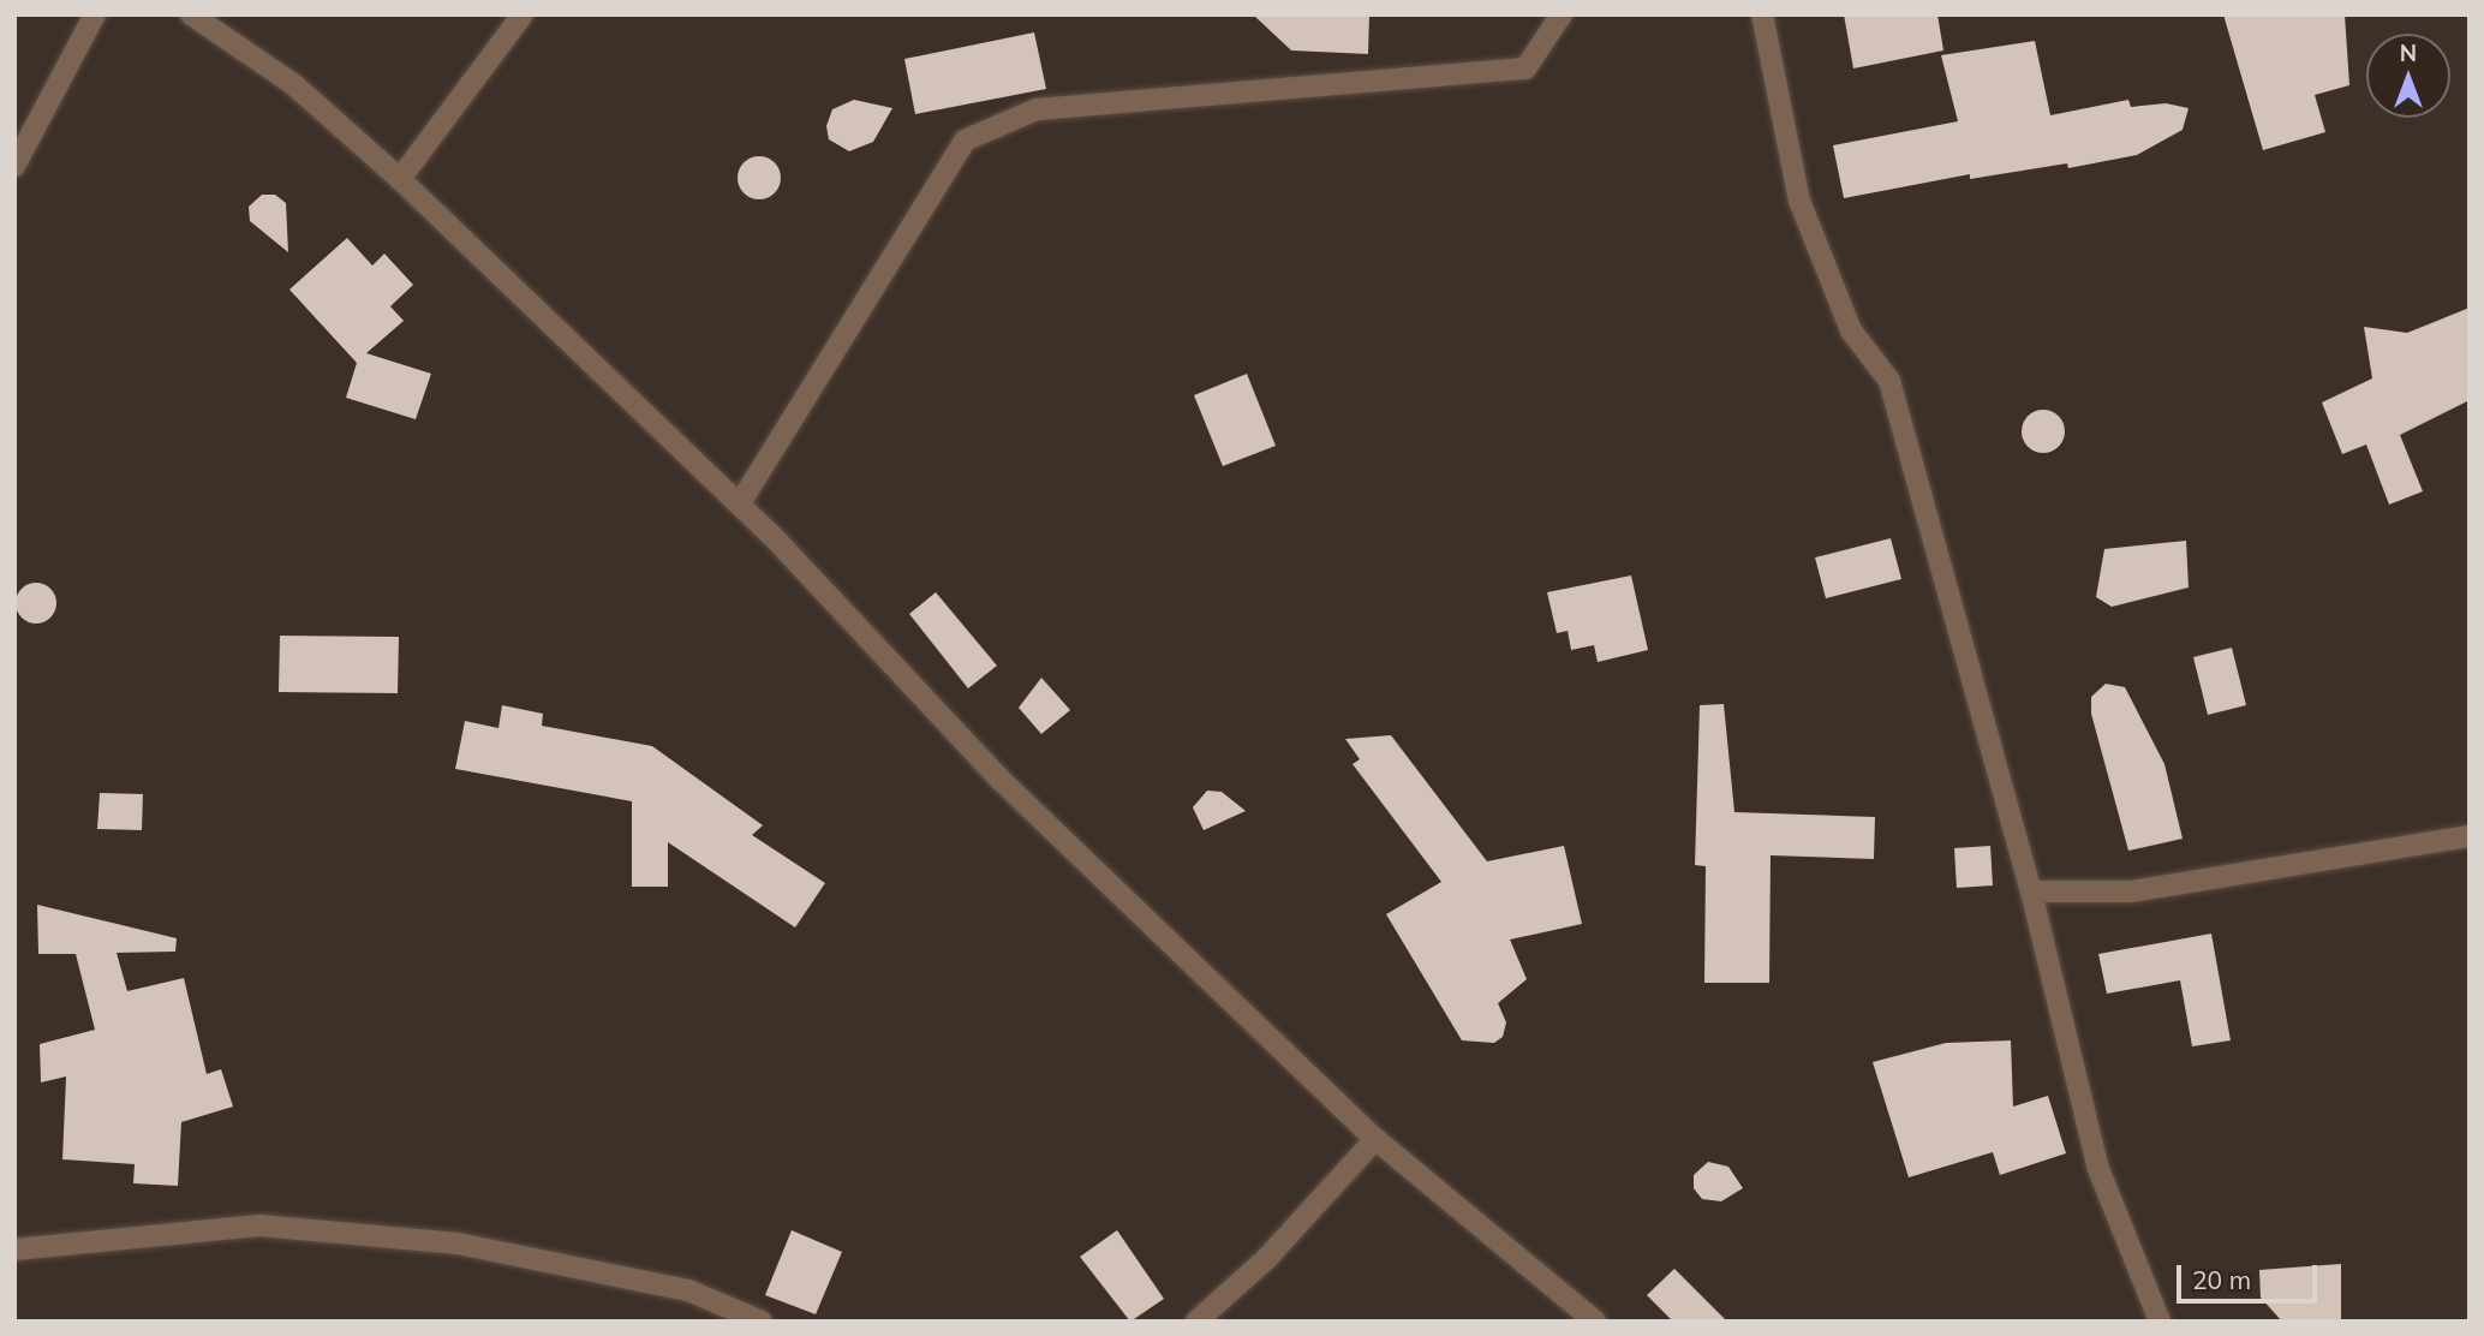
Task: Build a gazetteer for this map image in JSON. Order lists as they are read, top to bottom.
{
  "scale_bar": "20 m",
  "north": "top"
}
